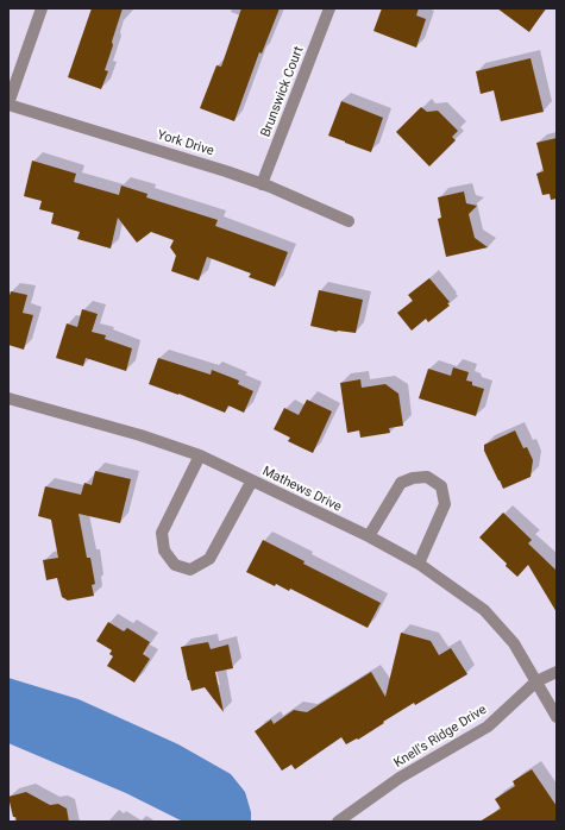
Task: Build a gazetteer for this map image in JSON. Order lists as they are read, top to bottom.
{
  "streets": {
    "street": [
      "Brunswick Court",
      "York Drive",
      "Mathews Drive",
      "Knell's Ridge Drive"
    ]
  },
  "crossings": [
    ["Brunswick Court", "York Drive"],
    ["Mathews Drive", "Knell's Ridge Drive"]
  ]
}
